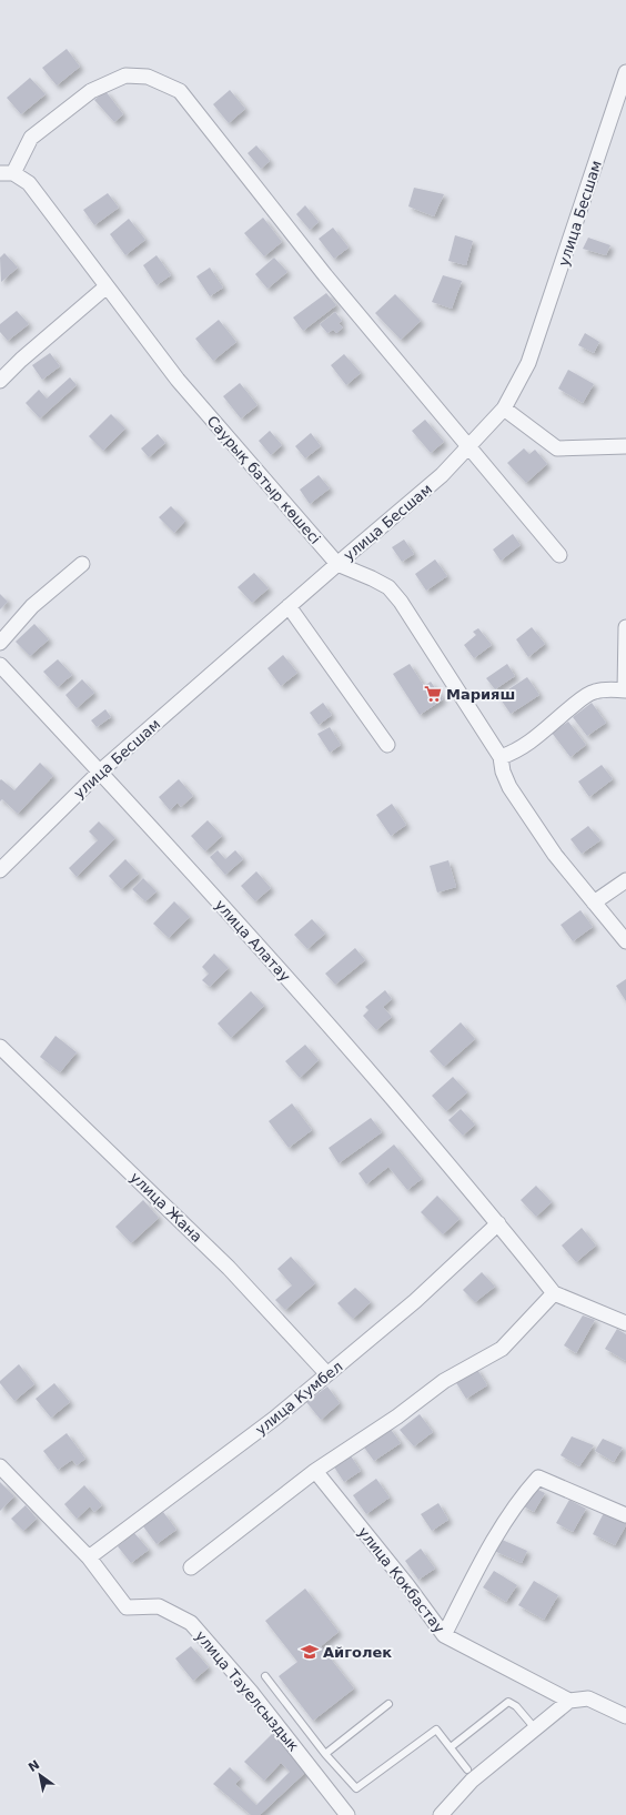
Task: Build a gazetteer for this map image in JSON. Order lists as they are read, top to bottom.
{
  "streets": {
    "street": [
      "улица Бесшам",
      "Саурық батыр көшесі",
      "улица Алатау",
      "улица Жана",
      "улица Кумбел",
      "улица Кокбастау",
      "улица Тауелсыздык"
    ]
  },
  "crossings": [
    ["улица Бесшам", "Саурық батыр көшесі"],
    ["улица Бесшам", "улица Алатау"],
    ["улица Алатау", "улица Кумбел"],
    ["улица Жана", "улица Кумбел"],
    ["улица Кумбел", "улица Тауелсыздык"]
  ],
  "places": {
    "supermarket": ["Марияш"],
    "school or university": ["Айголек"]
  },
  "north": "top left"
}
